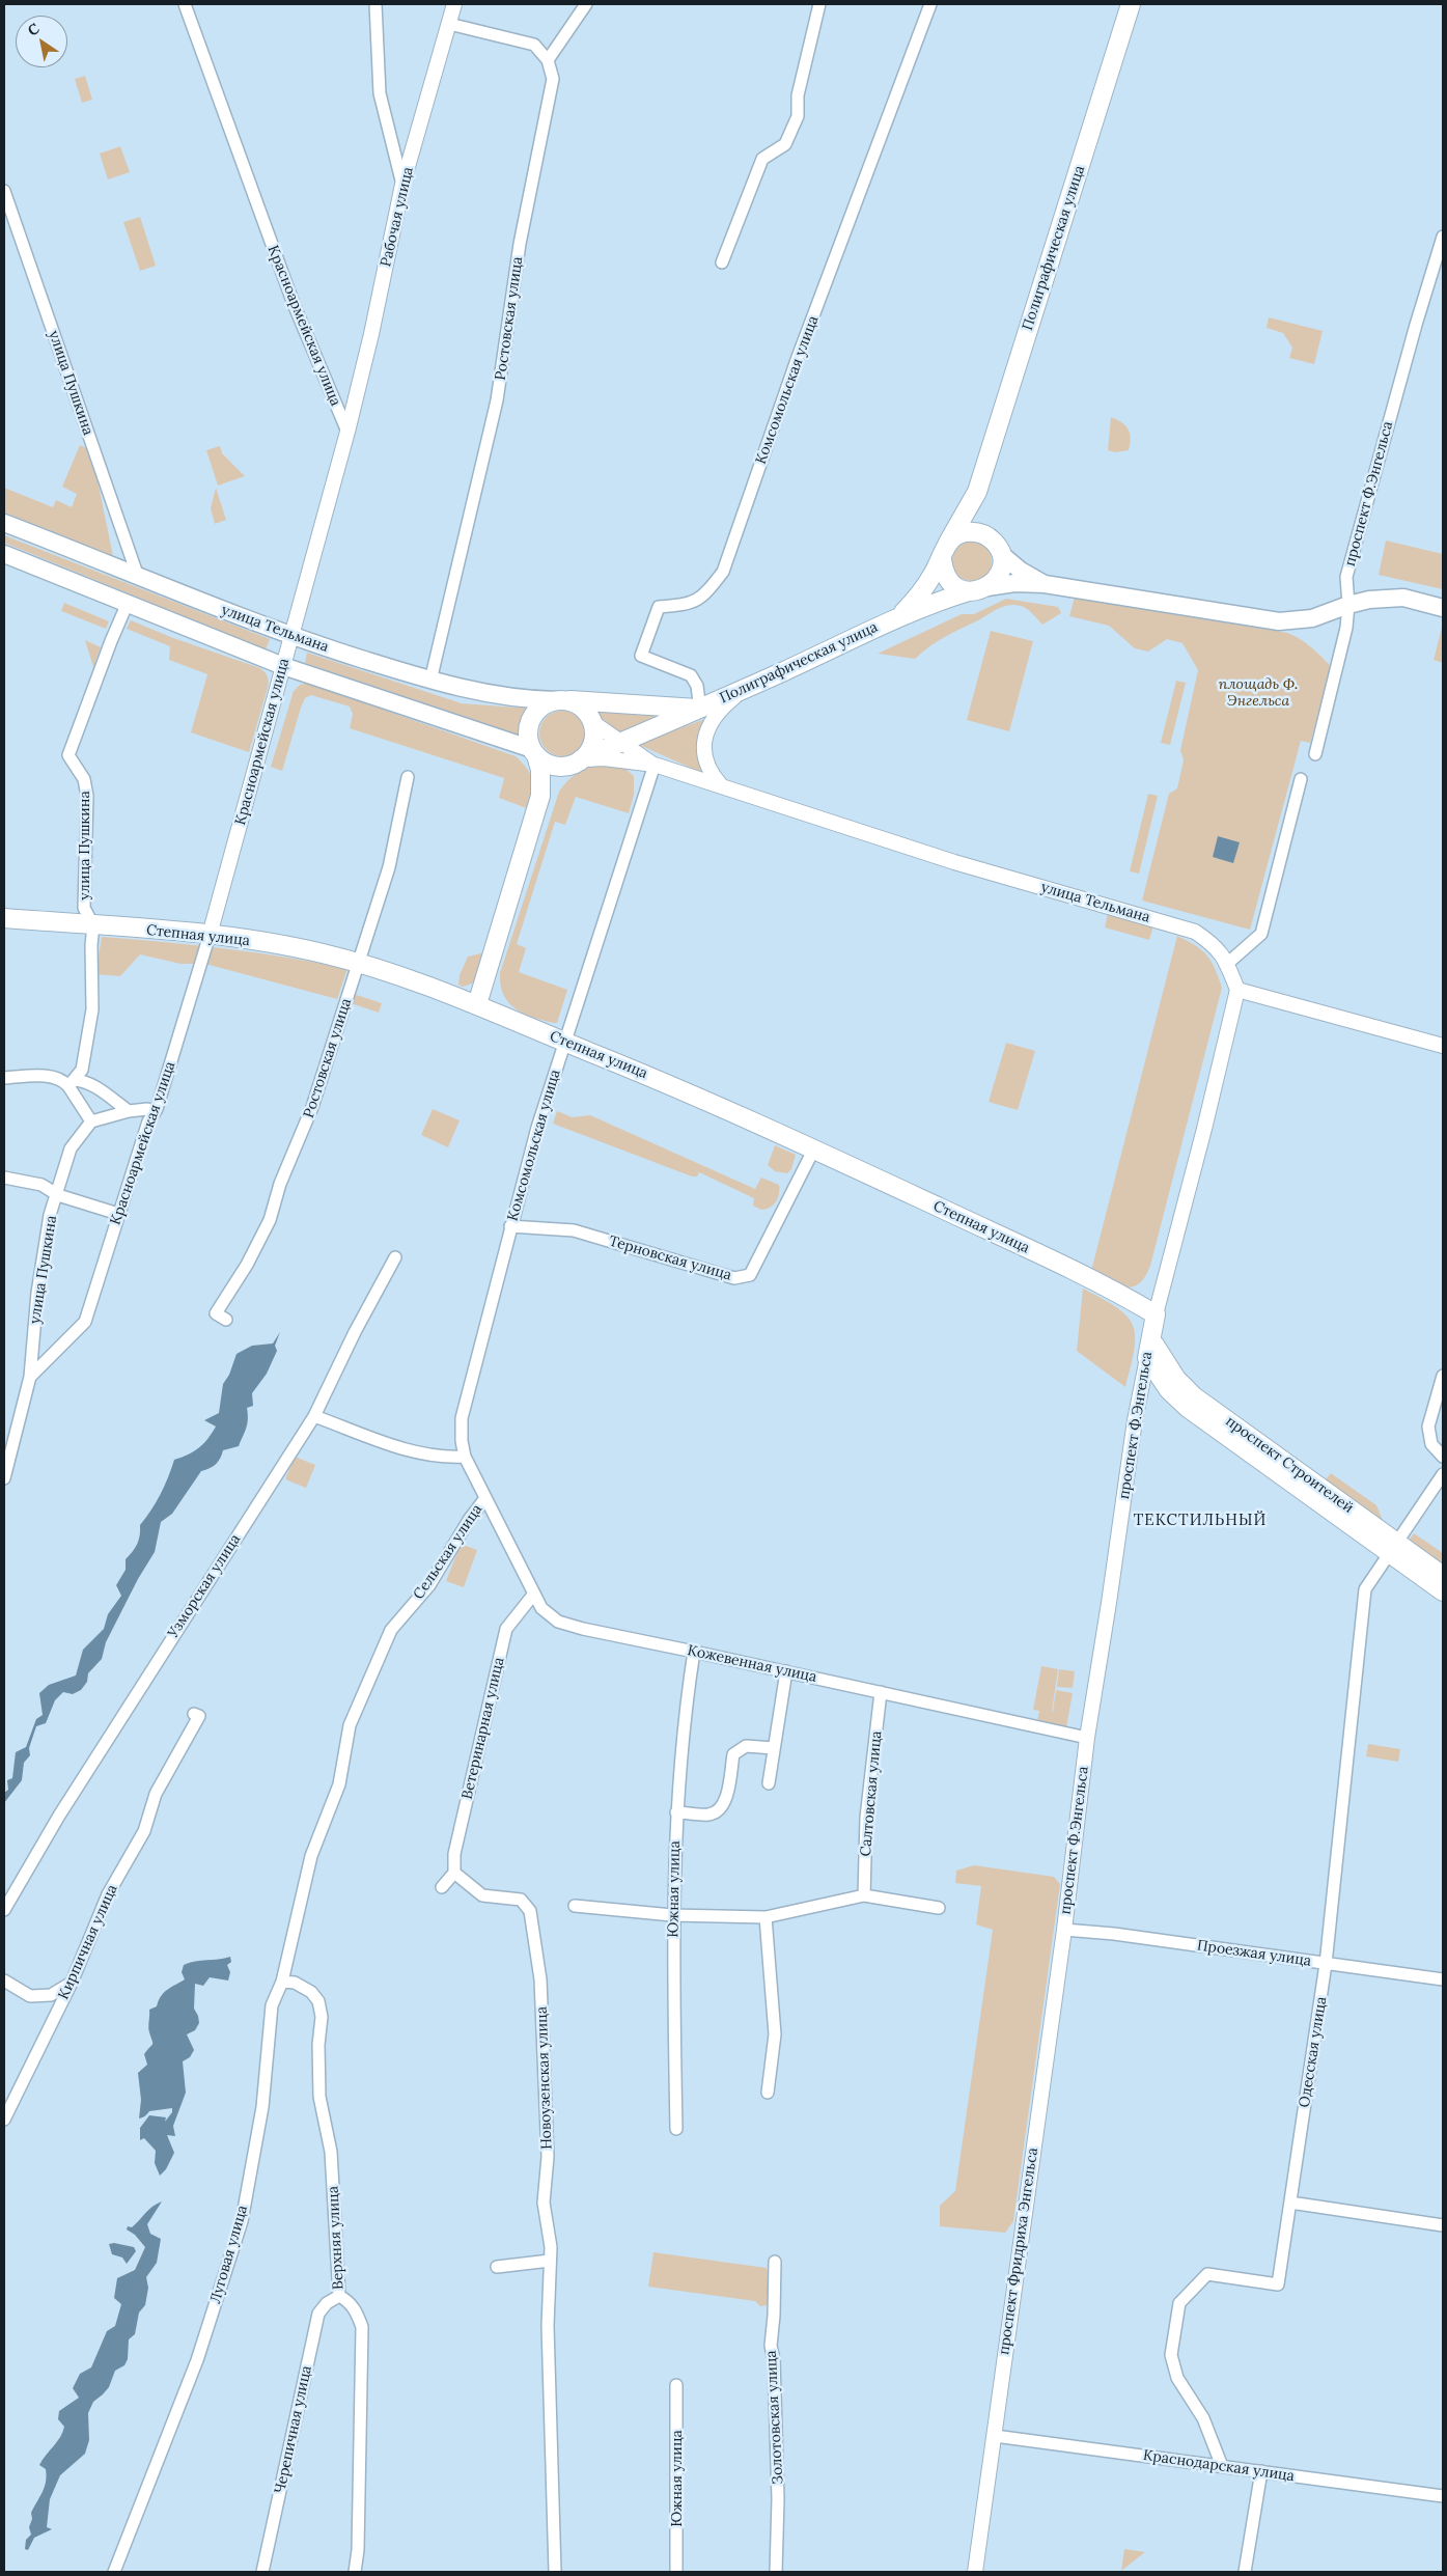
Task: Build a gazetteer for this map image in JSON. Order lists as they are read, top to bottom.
{
  "streets": {
    "main road": [
      "Полиграфическая улица",
      "проспект Ф.Энгельса",
      "улица Тельмана",
      "Степная улица",
      "проспект Строителей"
    ],
    "street": [
      "Рабочая улица",
      "Ростовская улица",
      "Красноармейская улица",
      "улица Пушкина",
      "Комсомольская улица",
      "Терновская улица",
      "Сельская улица",
      "Узморская улица",
      "Кожевенная улица",
      "Ветеринарная улица",
      "Салтовская улица",
      "Южная улица",
      "Кирпичная улица",
      "Проезжая улица",
      "Одесская улица",
      "Новоузенская улица",
      "Верхняя улица",
      "проспект Фридриха Энгельса",
      "Луговая улица",
      "Золотовская улица",
      "Черепичная улица",
      "Краснодарская улица"
    ]
  },
  "crossings": [
    ["Рабочая улица", "Красноармейская улица"],
    ["Полиграфическая улица", "Комсомольская улица"],
    ["Полиграфическая улица", "улица Тельмана"],
    ["Ростовская улица", "улица Тельмана"],
    ["Ростовская улица", "Степная улица"],
    ["Красноармейская улица", "улица Пушкина"],
    ["Красноармейская улица", "улица Тельмана"],
    ["Красноармейская улица", "Степная улица"],
    ["улица Пушкина", "улица Тельмана"],
    ["улица Пушкина", "Степная улица"],
    ["Комсомольская улица", "улица Тельмана"],
    ["Комсомольская улица", "Степная улица"],
    ["Комсомольская улица", "Терновская улица"],
    ["Комсомольская улица", "Сельская улица"],
    ["Комсомольская улица", "Кожевенная улица"],
    ["проспект Ф.Энгельса", "улица Тельмана"],
    ["проспект Ф.Энгельса", "Степная улица"],
    ["проспект Ф.Энгельса", "проспект Строителей"],
    ["проспект Ф.Энгельса", "Кожевенная улица"],
    ["проспект Ф.Энгельса", "Проезжая улица"],
    ["проспект Ф.Энгельса", "проспект Фридриха Энгельса"],
    ["Степная улица", "Терновская улица"],
    ["проспект Строителей", "Одесская улица"],
    ["Сельская улица", "Кожевенная улица"],
    ["Сельская улица", "Луговая улица"],
    ["Кожевенная улица", "Ветеринарная улица"],
    ["Кожевенная улица", "Салтовская улица"],
    ["Кожевенная улица", "Южная улица"],
    ["Ветеринарная улица", "Новоузенская улица"],
    ["Проезжая улица", "Одесская улица"],
    ["Проезжая улица", "проспект Фридриха Энгельса"],
    ["Одесская улица", "Краснодарская улица"],
    ["Верхняя улица", "Луговая улица"],
    ["Верхняя улица", "Черепичная улица"],
    ["проспект Фридриха Энгельса", "Краснодарская улица"]
  ],
  "districts": ["ТЕКСТИЛЬНЫЙ"],
  "parks": ["площадь Ф. Энгельса"],
  "north": "top left"
}
